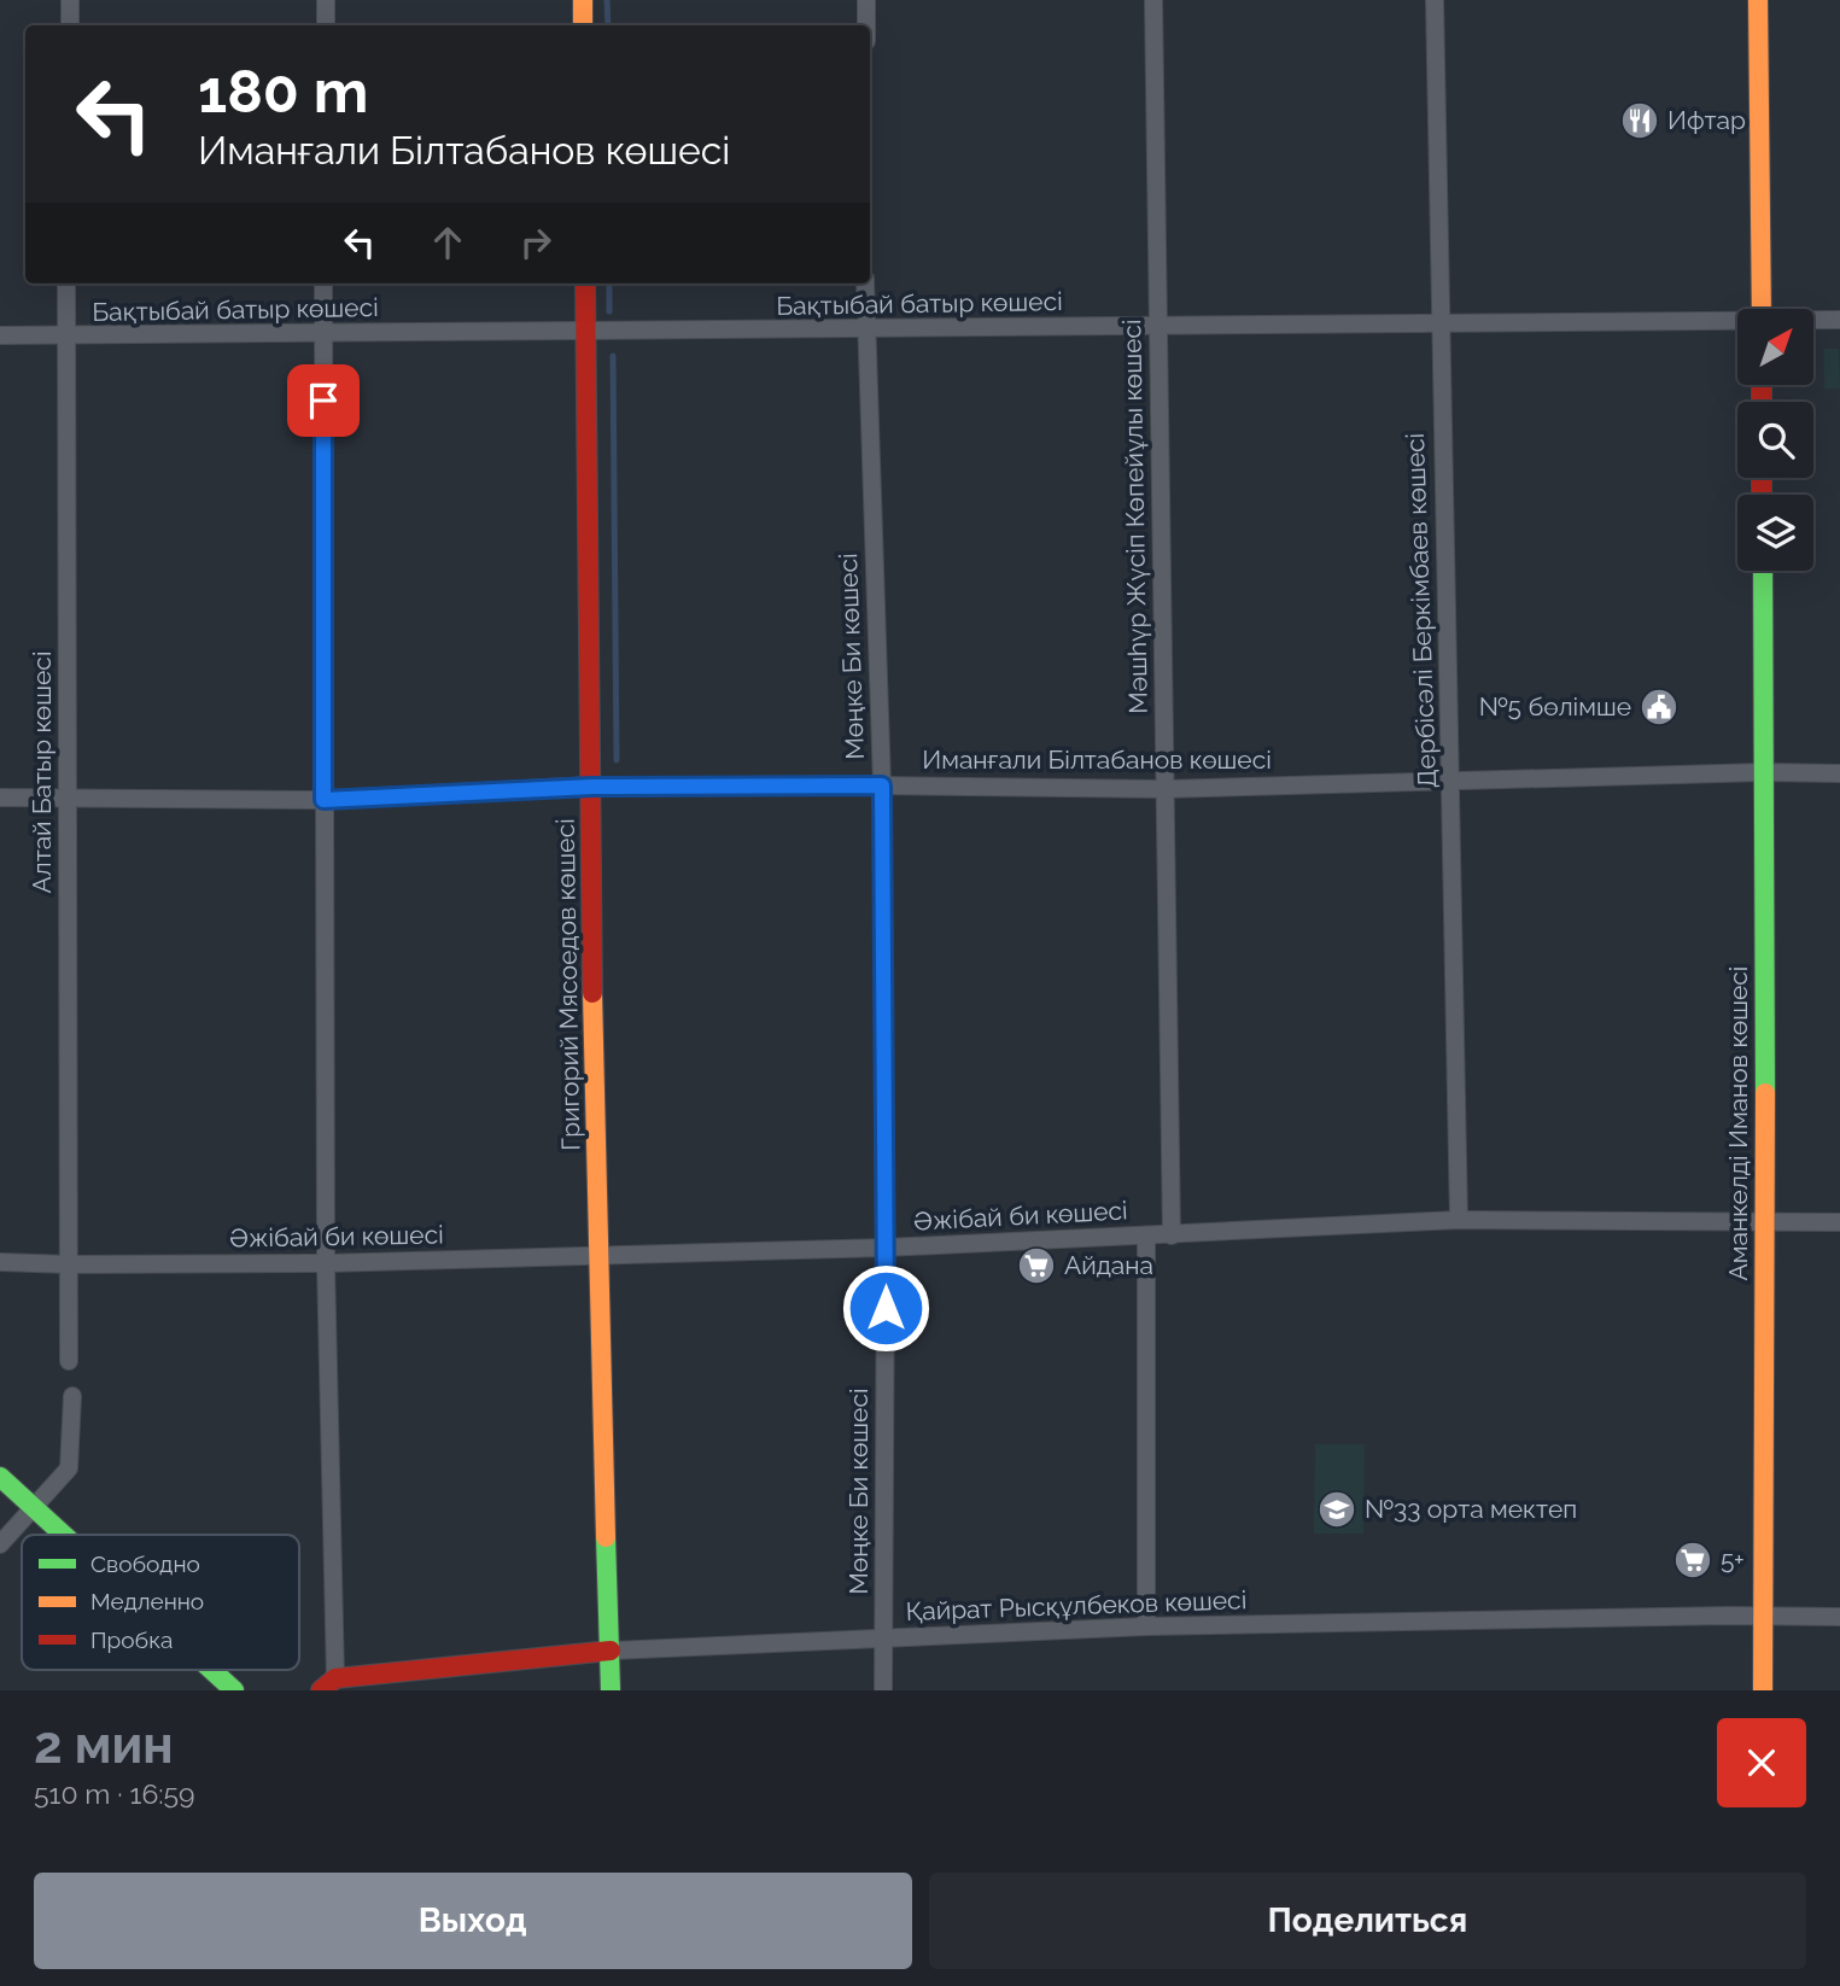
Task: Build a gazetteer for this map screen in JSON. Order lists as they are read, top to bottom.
{
  "streets": {
    "main road": ["Григорий Мясоедов көшесі", "Аманкелді Иманов көшесі", "Қайрат Рысқұлбеков көшесі"],
    "street": [
      "Бақтыбай батыр көшесі",
      "Мәшһүр Жүсіп Көпейұлы көшесі",
      "Дербісәлі Беркімбаев көшесі",
      "Мөңке Би көшесі",
      "Иманғали Білтабанов көшесі",
      "Алтай Батыр көшесі",
      "Әжібай би көшесі"
    ]
  },
  "crossings": [
    ["Бақтыбай батыр көшесі", "Мәшһүр Жүсіп Көпейұлы көшесі"],
    ["Бақтыбай батыр көшесі", "Дербісәлі Беркімбаев көшесі"],
    ["Бақтыбай батыр көшесі", "Мөңке Би көшесі"],
    ["Бақтыбай батыр көшесі", "Алтай Батыр көшесі"],
    ["Бақтыбай батыр көшесі", "Григорий Мясоедов көшесі"],
    ["Мәшһүр Жүсіп Көпейұлы көшесі", "Иманғали Білтабанов көшесі"],
    ["Мәшһүр Жүсіп Көпейұлы көшесі", "Әжібай би көшесі"],
    ["Дербісәлі Беркімбаев көшесі", "Иманғали Білтабанов көшесі"],
    ["Дербісәлі Беркімбаев көшесі", "Әжібай би көшесі"],
    ["Мөңке Би көшесі", "Иманғали Білтабанов көшесі"],
    ["Мөңке Би көшесі", "Әжібай би көшесі"],
    ["Мөңке Би көшесі", "Қайрат Рысқұлбеков көшесі"],
    ["Иманғали Білтабанов көшесі", "Алтай Батыр көшесі"],
    ["Иманғали Білтабанов көшесі", "Григорий Мясоедов көшесі"],
    ["Иманғали Білтабанов көшесі", "Аманкелді Иманов көшесі"],
    ["Алтай Батыр көшесі", "Әжібай би көшесі"],
    ["Григорий Мясоедов көшесі", "Әжібай би көшесі"],
    ["Григорий Мясоедов көшесі", "Қайрат Рысқұлбеков көшесі"],
    ["Аманкелді Иманов көшесі", "Әжібай би көшесі"],
    ["Аманкелді Иманов көшесі", "Қайрат Рысқұлбеков көшесі"]
  ],
  "places": {
    "restaurant": ["Ифтар"],
    "public building": ["№5 бөлімше"],
    "supermarket": ["Айдана", "5+"],
    "school or university": ["№33 орта мектеп"]
  },
  "legend": ["Свободно", "Медленно", "Пробка"],
  "north": "top right",
  "page": {
    "turn": ["180 m", "Иманғали Білтабанов көшесі"],
    "heading": ["2 мин", "510 m · 16:59"],
    "buttons": ["Выход", "Поделиться"]
  }
}
